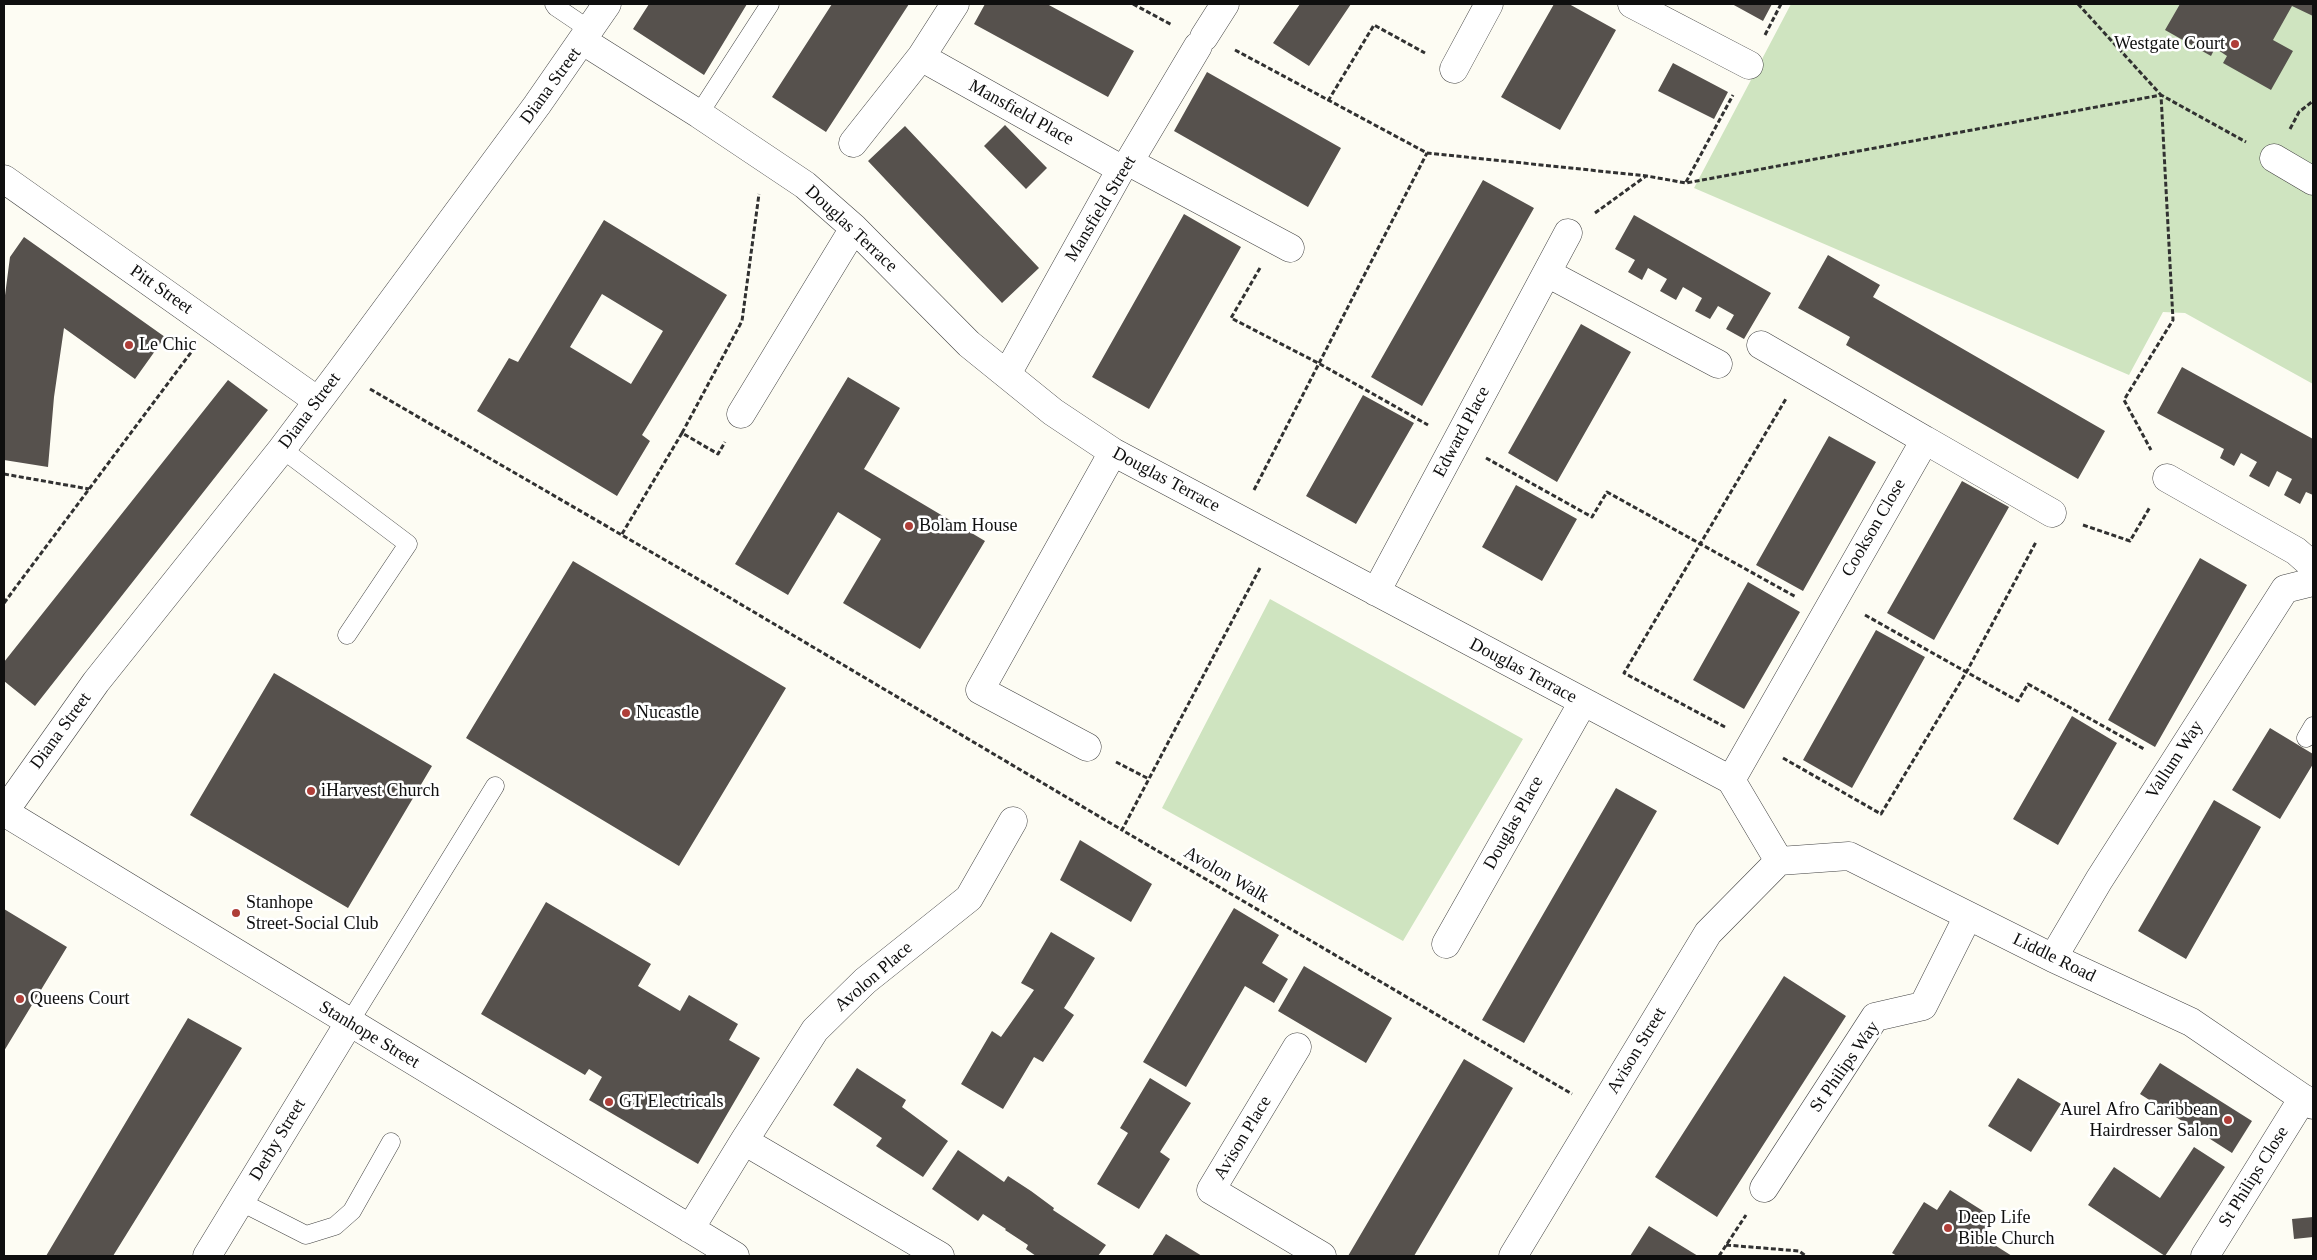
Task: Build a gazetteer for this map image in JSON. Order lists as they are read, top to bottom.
{
  "streets": {
    "street": [
      "Diana Street",
      "Mansfield Place",
      "Mansfield Street",
      "Douglas Terrace",
      "Pitt Street",
      "Edward Place",
      "Cookson Close",
      "Vallum Way",
      "Douglas Place",
      "Liddle Road",
      "Avolon Place",
      "Stanhope Street",
      "Avison Street",
      "St Philips Way",
      "Avison Place",
      "Derby Street",
      "St Philips Close"
    ],
    "path": ["Avolon Walk"]
  },
  "crossings": [
    ["Diana Street", "Douglas Terrace"],
    ["Diana Street", "Pitt Street"],
    ["Diana Street", "Avolon Walk"],
    ["Diana Street", "Stanhope Street"],
    ["Mansfield Place", "Mansfield Street"],
    ["Mansfield Street", "Douglas Terrace"],
    ["Douglas Terrace", "Edward Place"],
    ["Douglas Terrace", "Cookson Close"],
    ["Douglas Terrace", "Douglas Place"],
    ["Vallum Way", "Liddle Road"],
    ["Avolon Walk", "Avison Street"],
    ["Liddle Road", "Avison Street"],
    ["Liddle Road", "St Philips Way"],
    ["Liddle Road", "St Philips Close"],
    ["Avolon Place", "Stanhope Street"],
    ["Stanhope Street", "Derby Street"]
  ],
  "places": [
    "Westgate Court",
    "Le Chic",
    "Bolam House",
    "Nucastle",
    "iHarvest Church",
    "Stanhope Street-Social Club",
    "Queens Court",
    "GT Electricals",
    "Aurel Afro Caribbean Hairdresser Salon",
    "Deep Life Bible Church"
  ]
}
